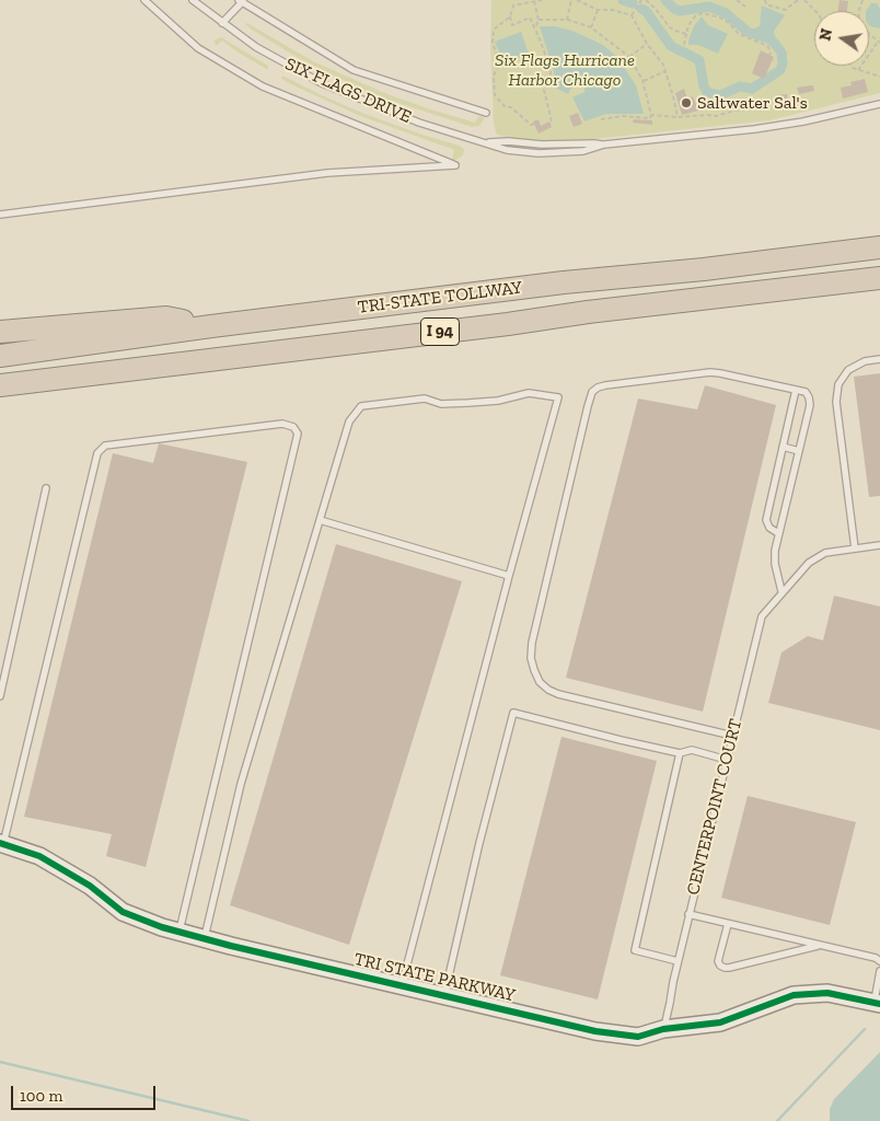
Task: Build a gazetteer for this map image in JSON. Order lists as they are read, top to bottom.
{
  "streets": {
    "highway": ["TRI-STATE TOLLWAY", "I 94"],
    "street": ["TRI STATE PARKWAY"],
    "lane": ["SIX FLAGS DRIVE", "CENTERPOINT COURT"]
  },
  "crossings": [
    ["CENTERPOINT COURT", "TRI STATE PARKWAY"]
  ],
  "parks": ["Six Flags Hurricane Harbor Chicago"],
  "places": ["Saltwater Sal's"],
  "scale_bar": "100 m",
  "north": "left"
}
